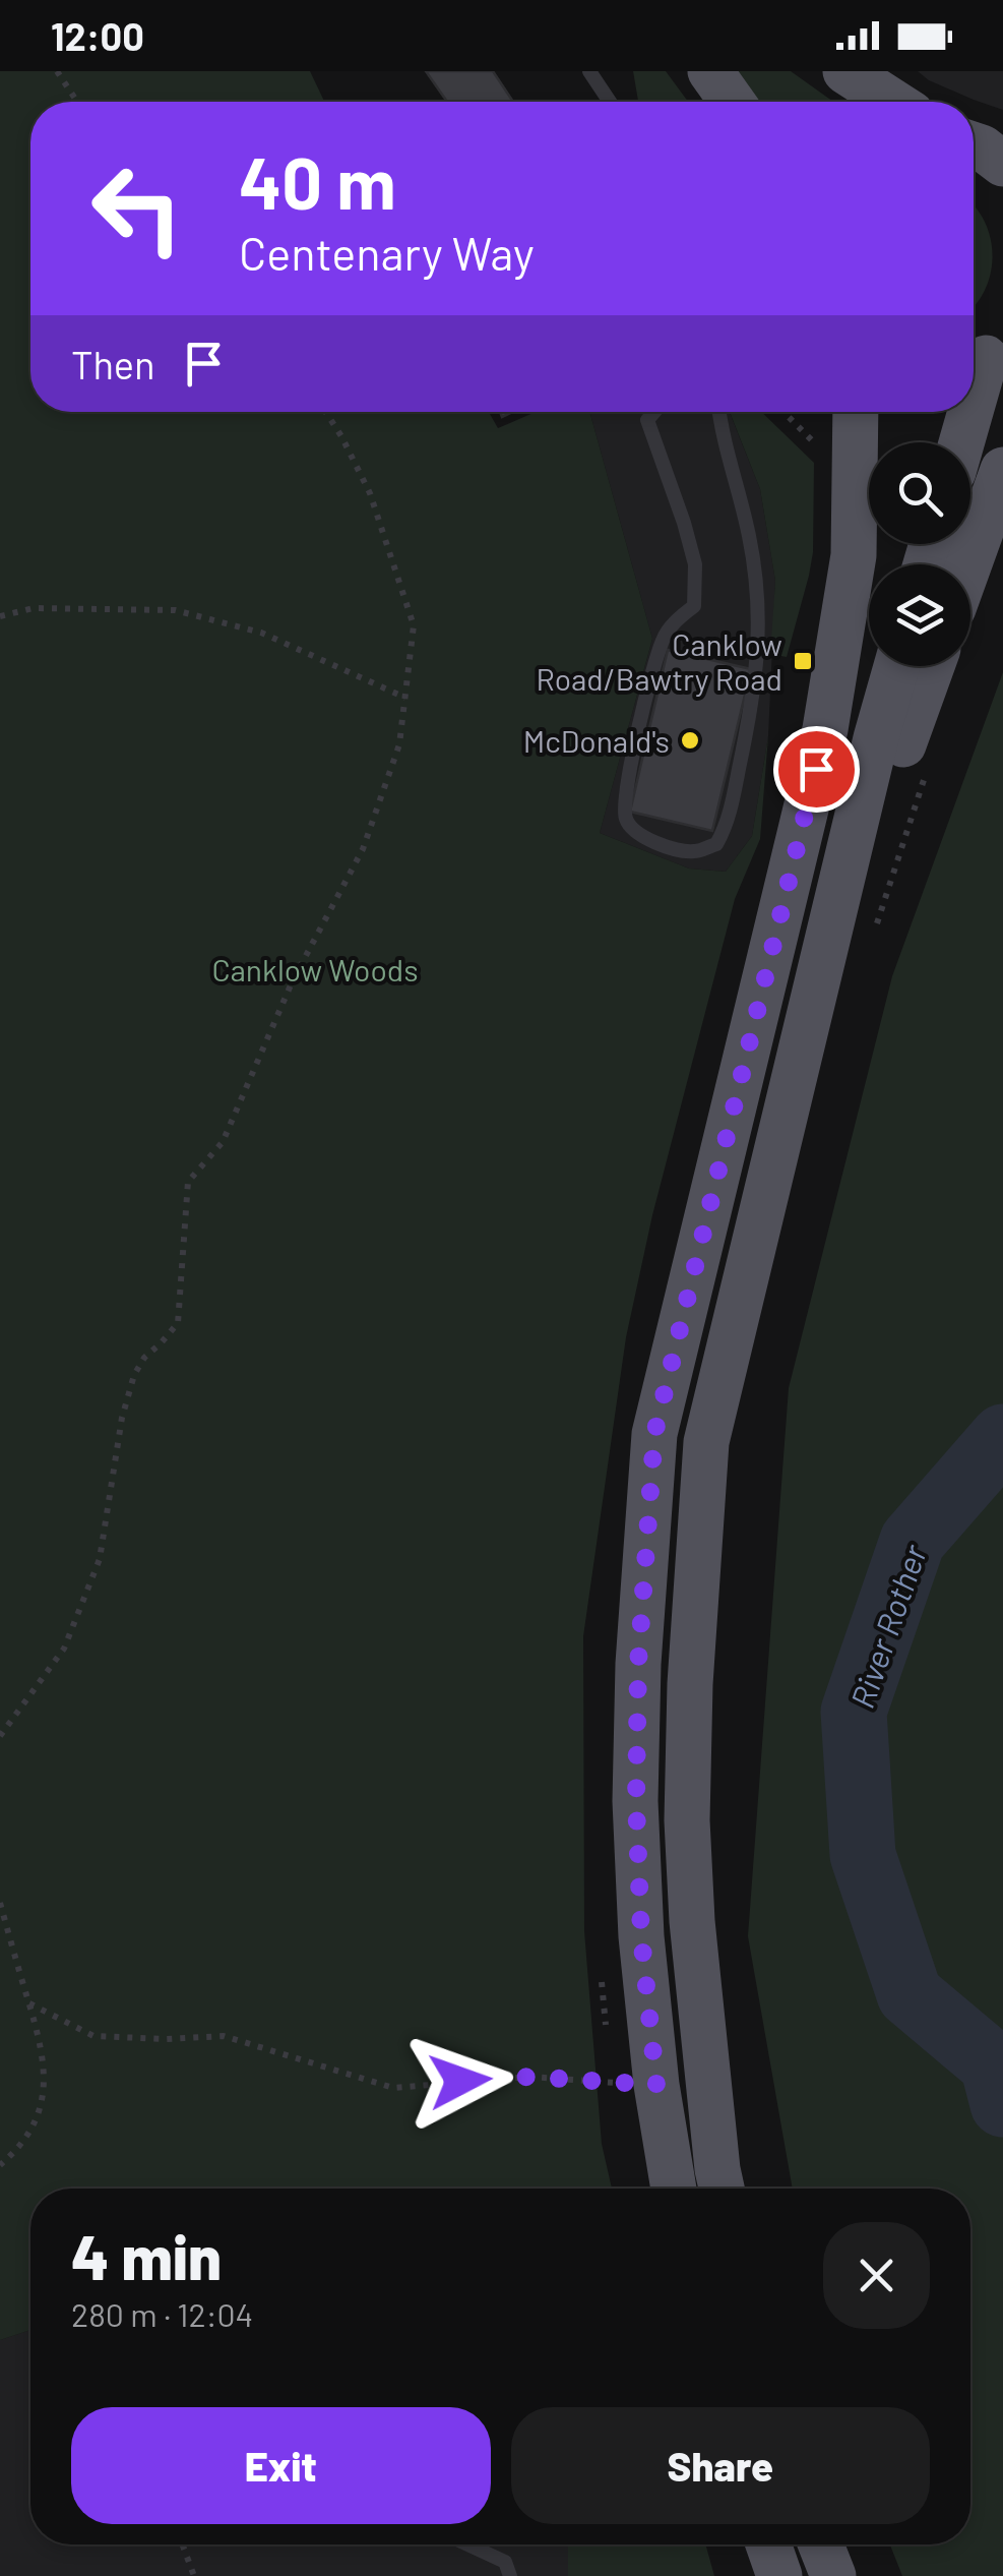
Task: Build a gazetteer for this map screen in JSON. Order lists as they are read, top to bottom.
{
  "water": ["River Rother"],
  "parks": ["Canklow Woods"],
  "places": {
    "transit": ["Canklow Road/Bawtry Road"],
    "other": ["McDonald's"]
  },
  "page": {
    "status": "12:00",
    "turn": ["40 m", "Centenary Way"],
    "then": "Then",
    "heading": ["4 min", "280 m · 12:04"],
    "buttons": ["Exit", "Share"]
  }
}
